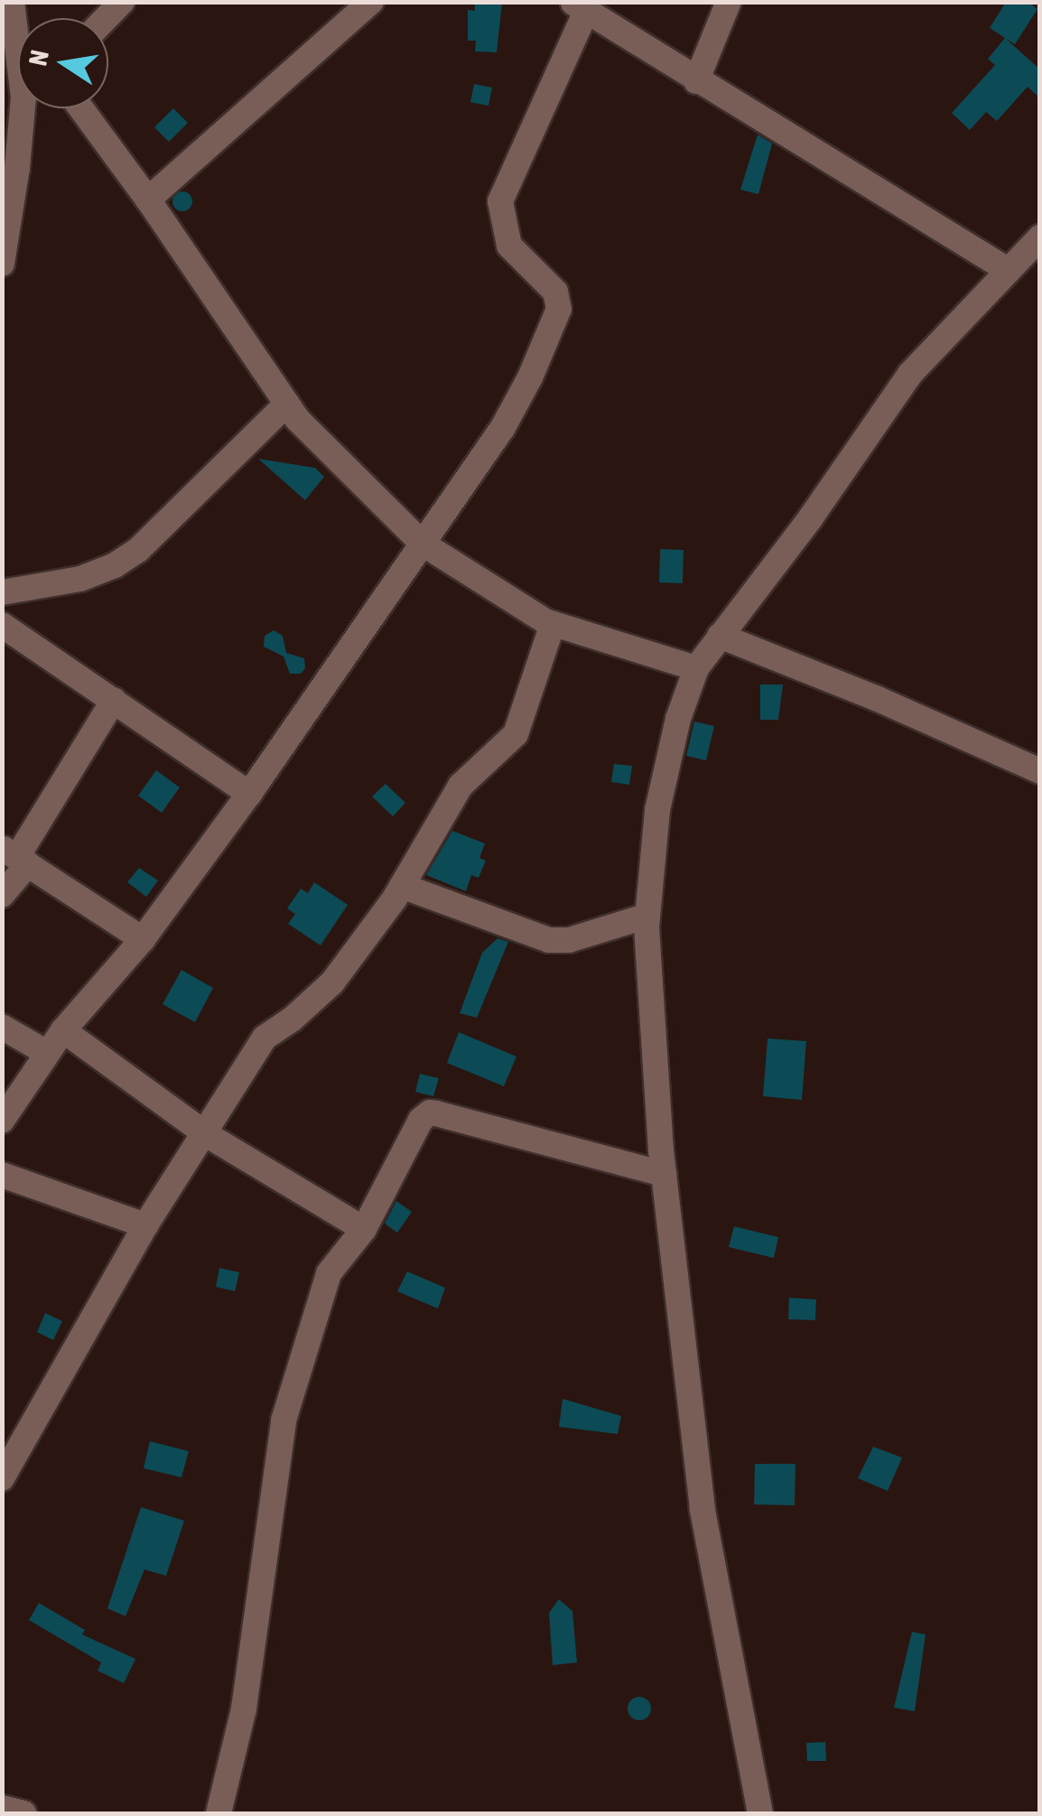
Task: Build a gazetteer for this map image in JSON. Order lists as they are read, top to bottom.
{
  "north": "left"
}
